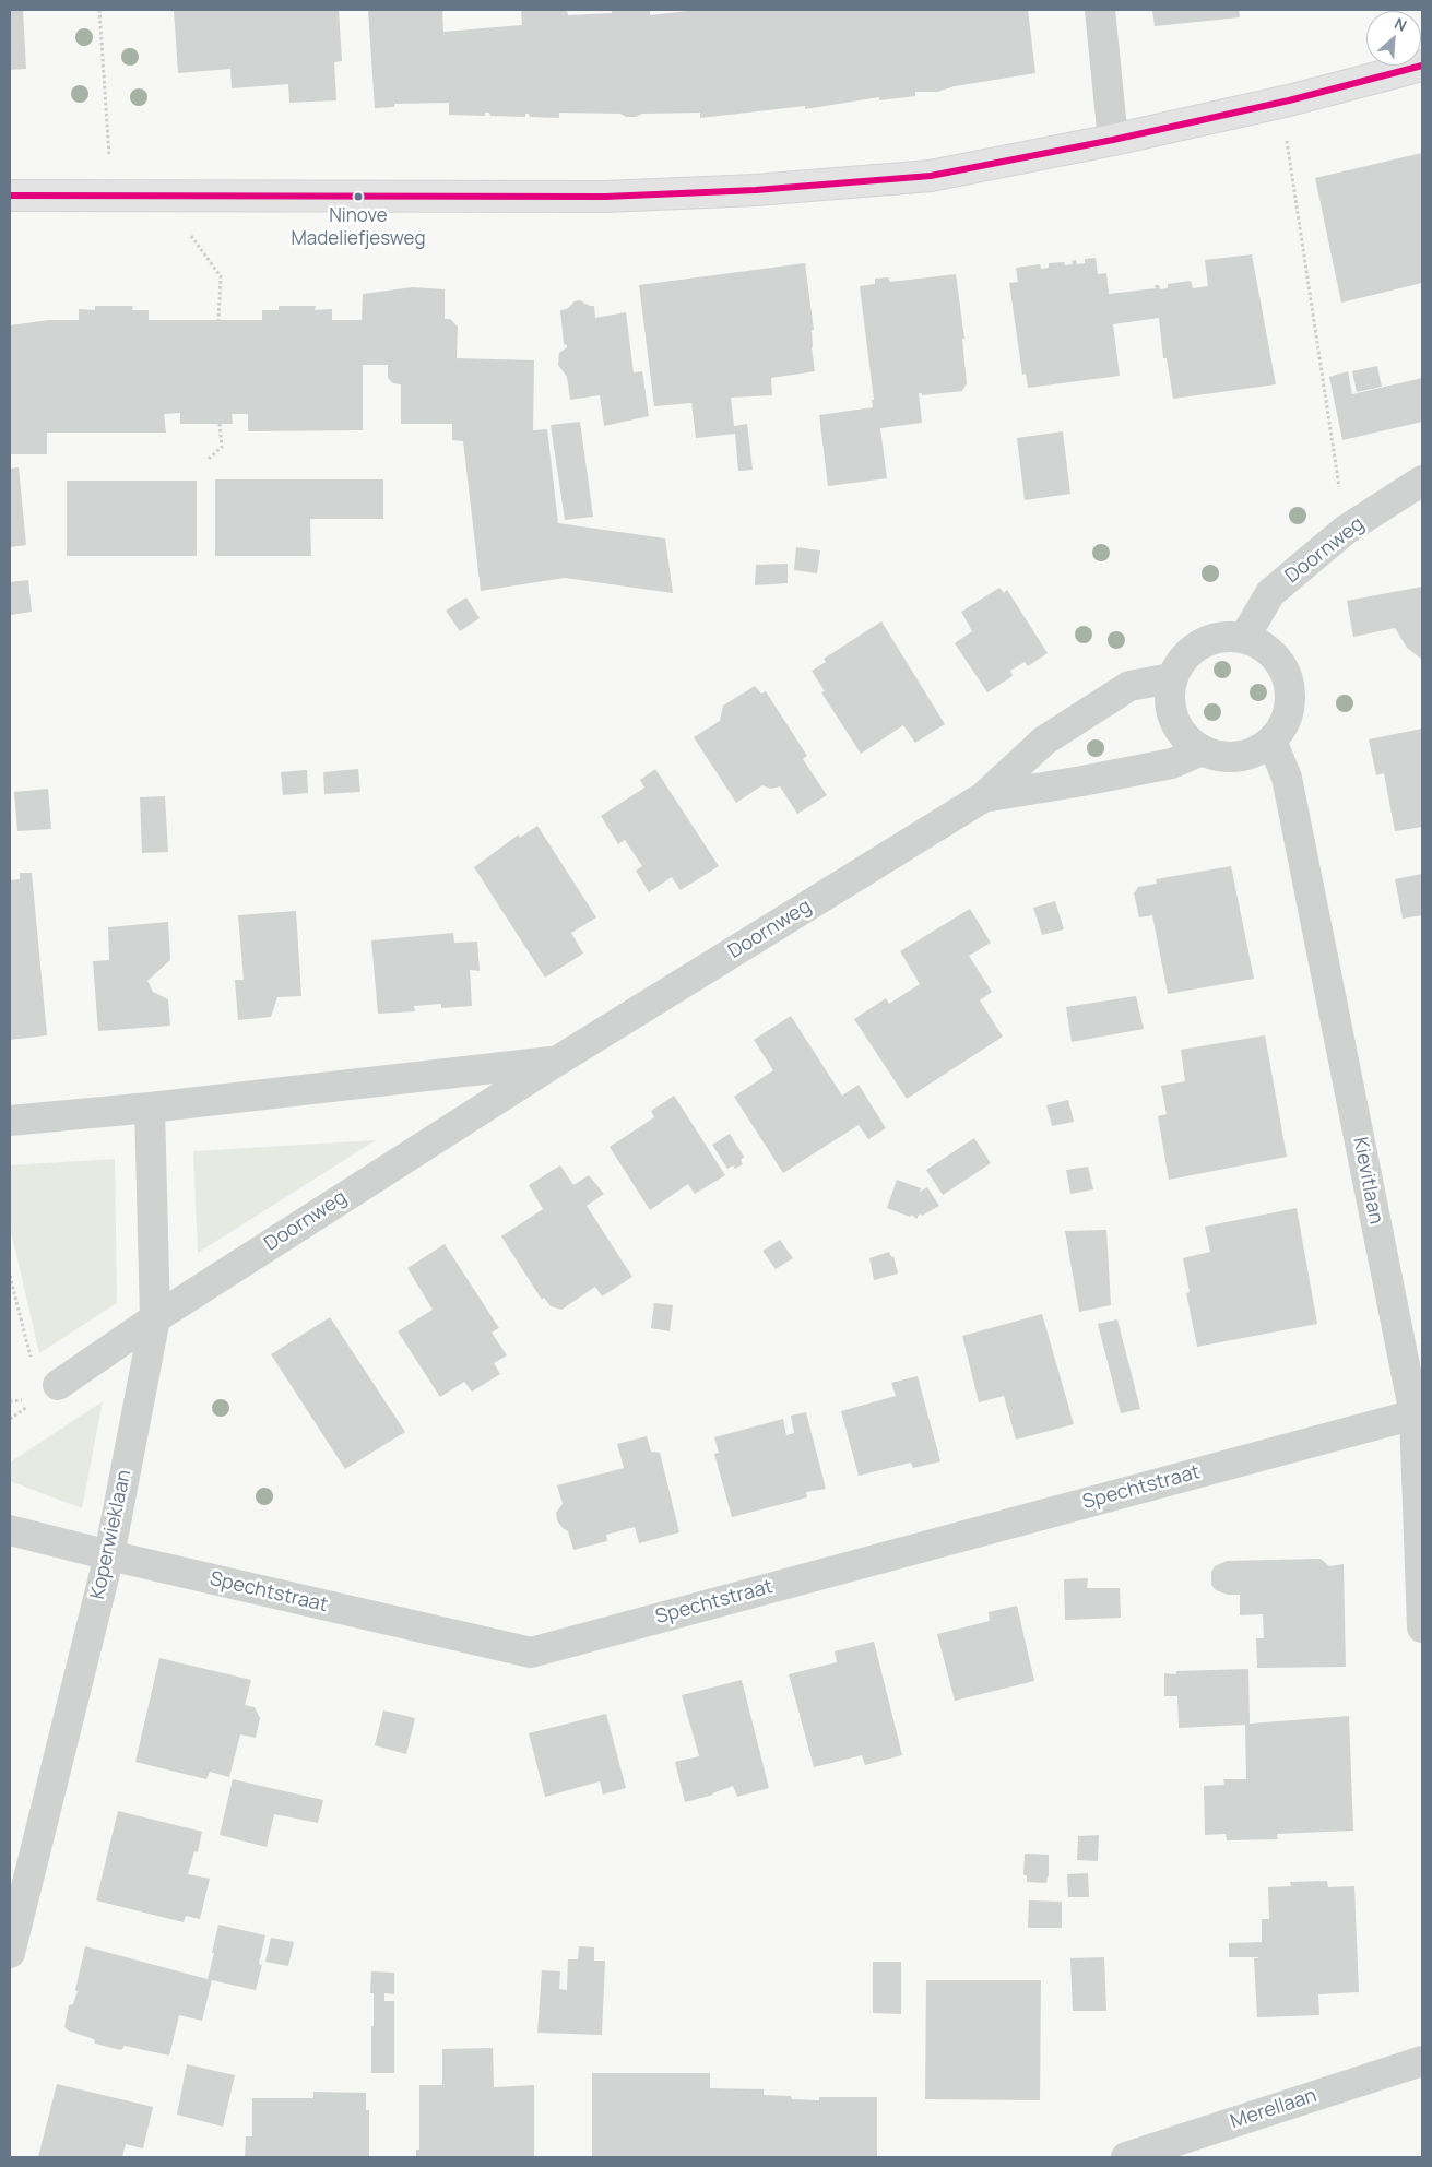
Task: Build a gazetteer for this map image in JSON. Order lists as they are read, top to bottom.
{
  "streets": {
    "street": [
      "Doornweg",
      "Kievitlaan",
      "Spechtstraat",
      "Koperwieklaan",
      "Merellaan"
    ]
  },
  "crossings": [
    ["Doornweg", "Kievitlaan"],
    ["Doornweg", "Koperwieklaan"],
    ["Kievitlaan", "Spechtstraat"],
    ["Spechtstraat", "Koperwieklaan"]
  ],
  "places": ["Ninove Madeliefjesweg"],
  "north": "top right"
}
